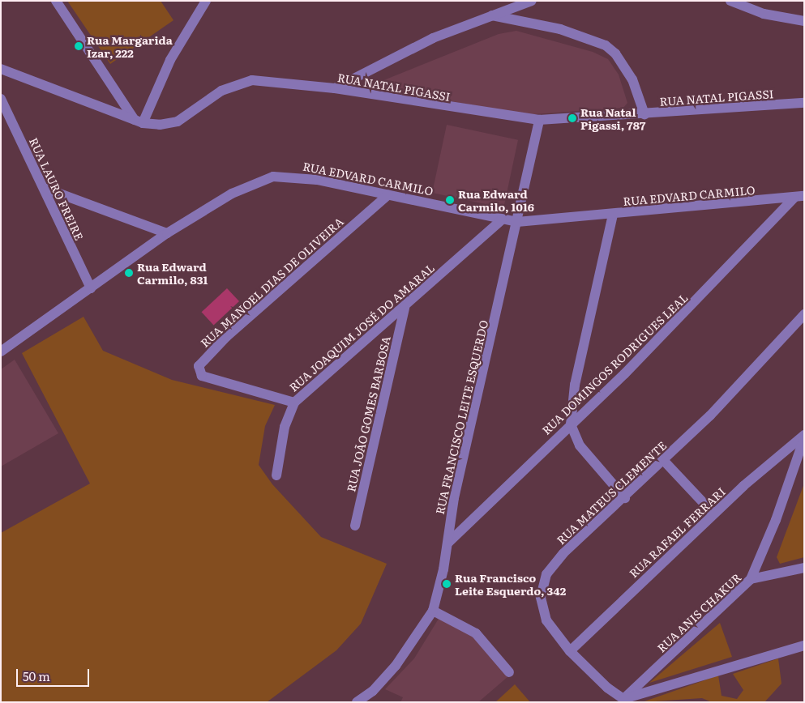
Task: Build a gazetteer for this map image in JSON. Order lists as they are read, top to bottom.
{
  "streets": {
    "street": [
      "RUA NATAL PIGASSI",
      "RUA EDVARD CARMILO",
      "RUA LAURO FREIRE",
      "RUA MANOEL DIAS DE OLIVEIRA",
      "RUA JOAQUIM JOSÉ DO AMARAL",
      "RUA DOMINGOS RODRIGUES LEAL",
      "RUA JOÃO GOMES BARBOSA",
      "RUA FRANCISCO LEITE ESQUERDO",
      "RUA MATEUS CLEMENTE",
      "RUA RAFAEL FERRARI",
      "RUA ANIS CHAKUR"
    ]
  },
  "crossings": [
    ["RUA NATAL PIGASSI", "RUA FRANCISCO LEITE ESQUERDO"],
    ["RUA EDVARD CARMILO", "RUA LAURO FREIRE"],
    ["RUA EDVARD CARMILO", "RUA MANOEL DIAS DE OLIVEIRA"],
    ["RUA EDVARD CARMILO", "RUA JOAQUIM JOSÉ DO AMARAL"],
    ["RUA EDVARD CARMILO", "RUA DOMINGOS RODRIGUES LEAL"],
    ["RUA EDVARD CARMILO", "RUA FRANCISCO LEITE ESQUERDO"],
    ["RUA MANOEL DIAS DE OLIVEIRA", "RUA JOAQUIM JOSÉ DO AMARAL"],
    ["RUA JOAQUIM JOSÉ DO AMARAL", "RUA JOÃO GOMES BARBOSA"],
    ["RUA DOMINGOS RODRIGUES LEAL", "RUA FRANCISCO LEITE ESQUERDO"],
    ["RUA MATEUS CLEMENTE", "RUA RAFAEL FERRARI"],
    ["RUA MATEUS CLEMENTE", "RUA ANIS CHAKUR"]
  ],
  "places": [
    "Rua Margarida Izar, 222",
    "Rua Natal Pigassi, 787",
    "Rua Edward Carmilo, 1016",
    "Rua Edward Carmilo, 831",
    "Rua Francisco Leite Esquerdo, 342"
  ],
  "scale_bar": "50 m"
}
